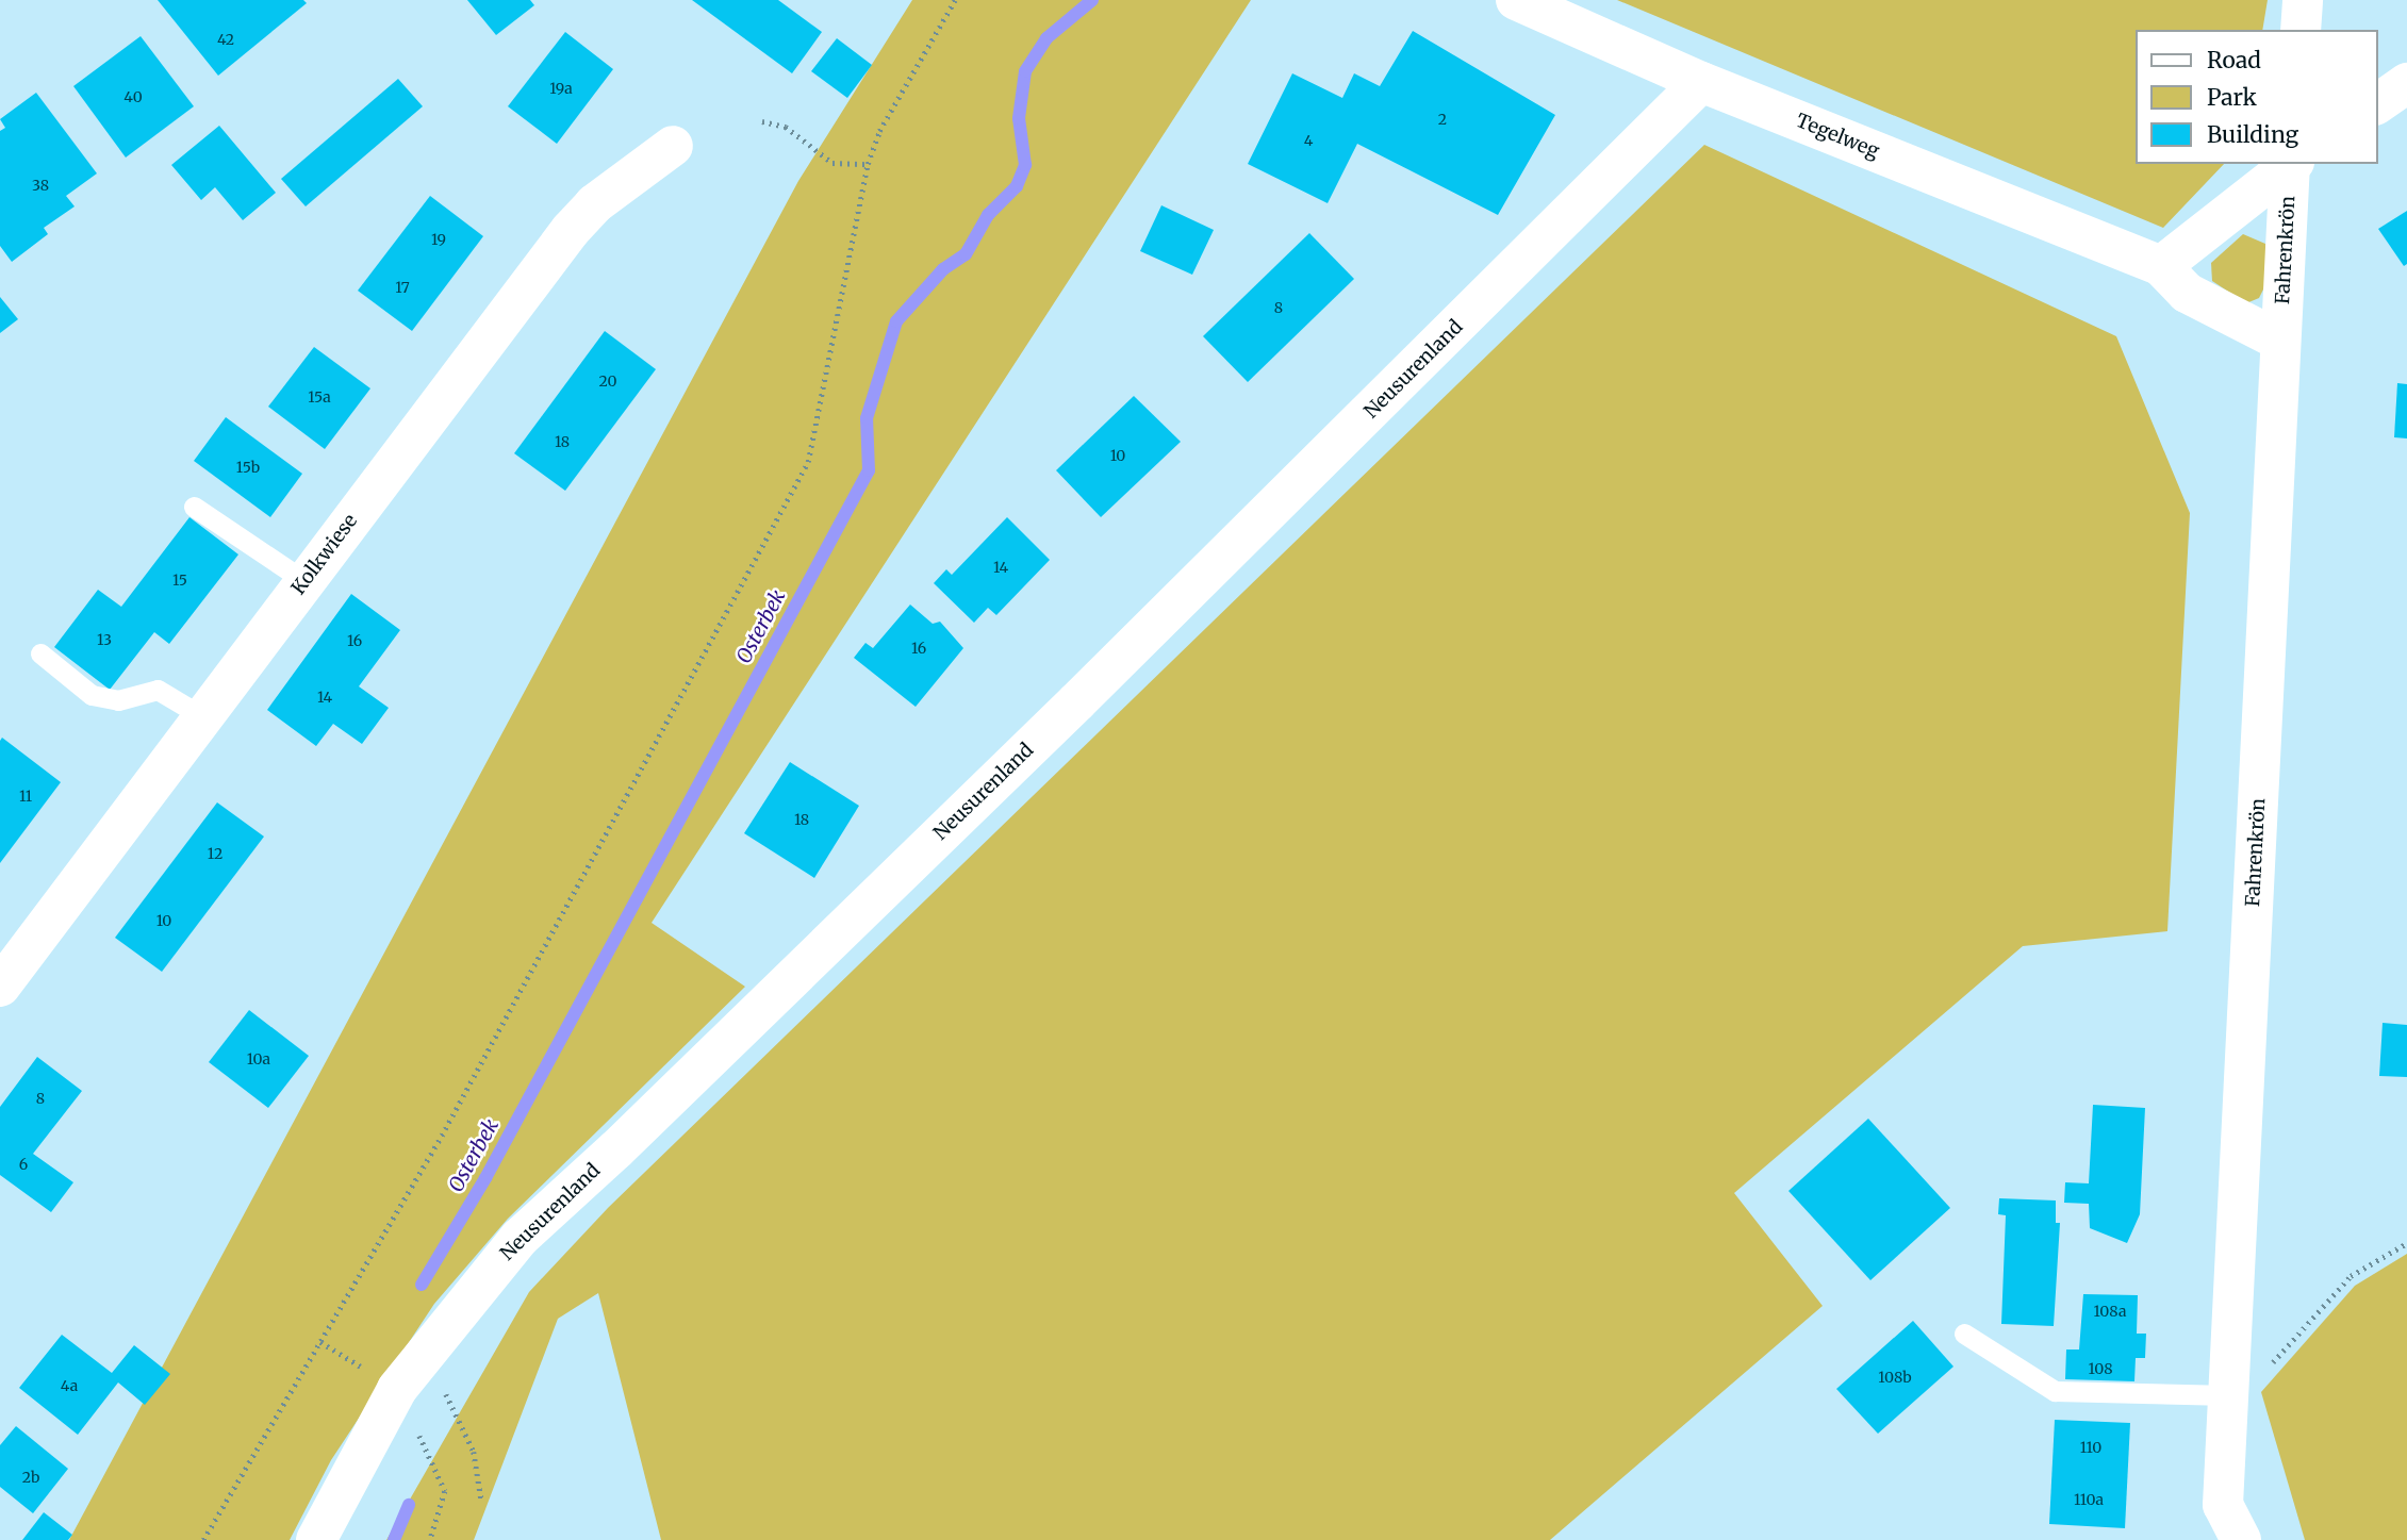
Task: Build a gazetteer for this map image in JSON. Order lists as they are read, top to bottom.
{
  "streets": {
    "street": [
      "Tegelweg",
      "Fahrenkrön",
      "Neusurenland",
      "Kolkwiese"
    ]
  },
  "crossings": [
    ["Tegelweg", "Fahrenkrön"],
    ["Tegelweg", "Neusurenland"]
  ],
  "water": ["Osterbek"],
  "house_numbers": [
    "42",
    "19a",
    "40",
    "2",
    "4",
    "38",
    "19",
    "17",
    "8",
    "20",
    "15a",
    "18",
    "10",
    "15b",
    "14",
    "15",
    "13",
    "16",
    "16",
    "14",
    "11",
    "18",
    "12",
    "10",
    "10a",
    "8",
    "6",
    "108a",
    "108",
    "108b",
    "4a",
    "110",
    "2b",
    "110a"
  ],
  "legend": ["Road", "Park", "Building"]
}
